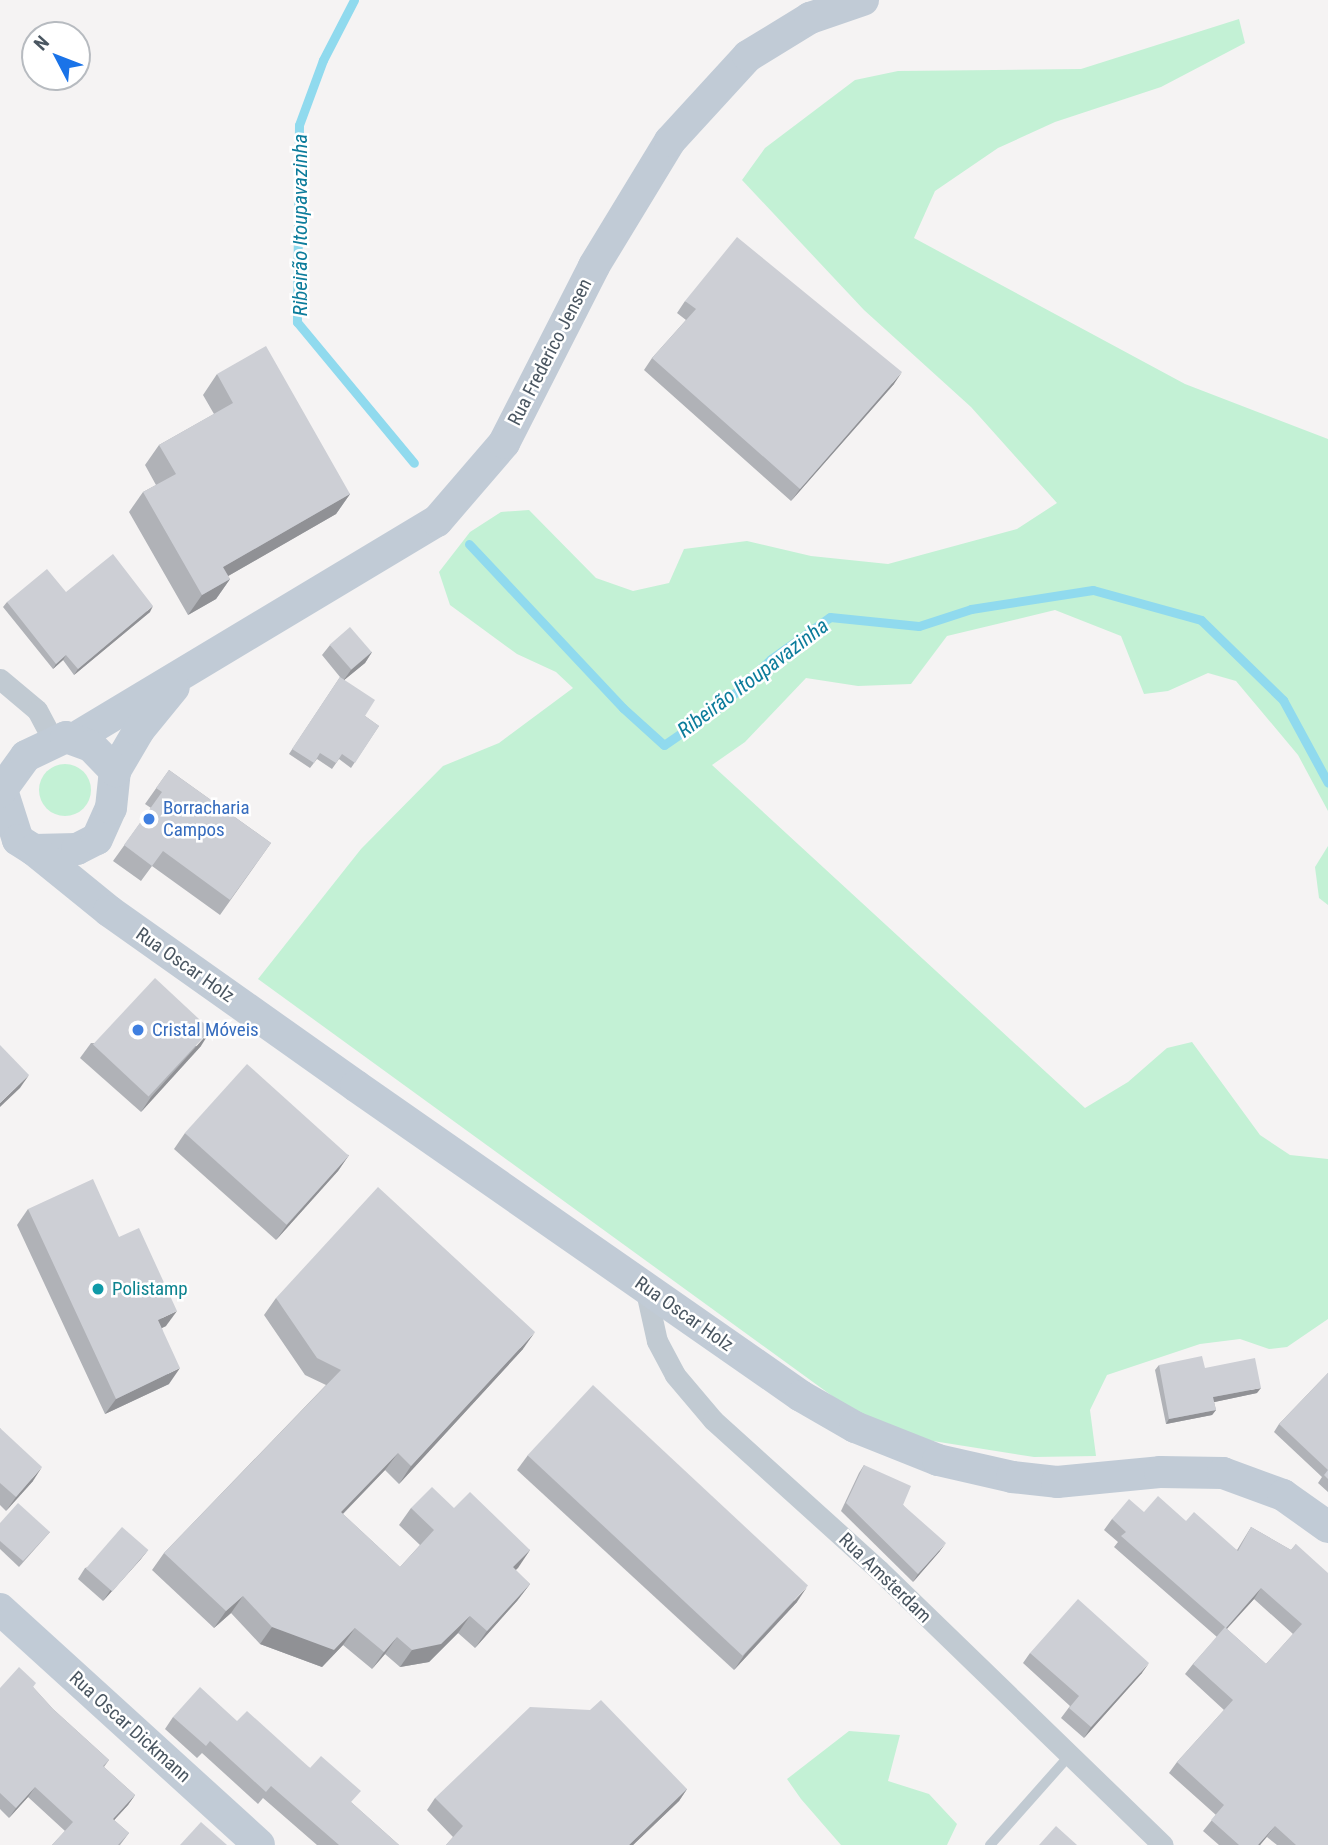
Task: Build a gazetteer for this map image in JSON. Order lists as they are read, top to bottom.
{
  "streets": {
    "street": [
      "Rua Frederico Jensen",
      "Rua Oscar Holz",
      "Rua Amsterdam",
      "Rua Oscar Dickmann"
    ]
  },
  "crossings": [
    ["Rua Frederico Jensen", "Rua Oscar Holz"],
    ["Rua Oscar Holz", "Rua Amsterdam"]
  ],
  "water": ["Ribeirão Itoupavazinha"],
  "places": ["Borracharia Campos", "Cristal Móveis", "Polistamp"],
  "north": "top left"
}
